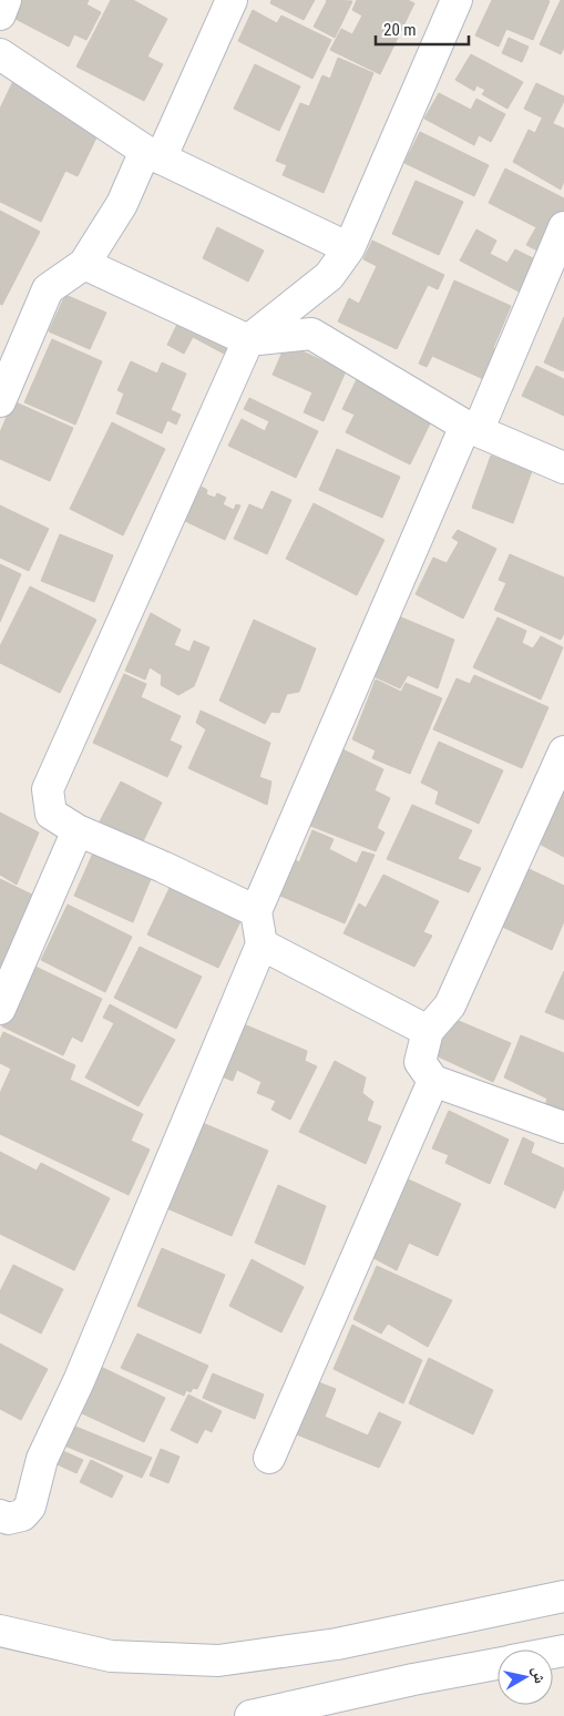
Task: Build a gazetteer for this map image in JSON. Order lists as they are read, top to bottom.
{
  "scale_bar": "20 m",
  "north": "right"
}
